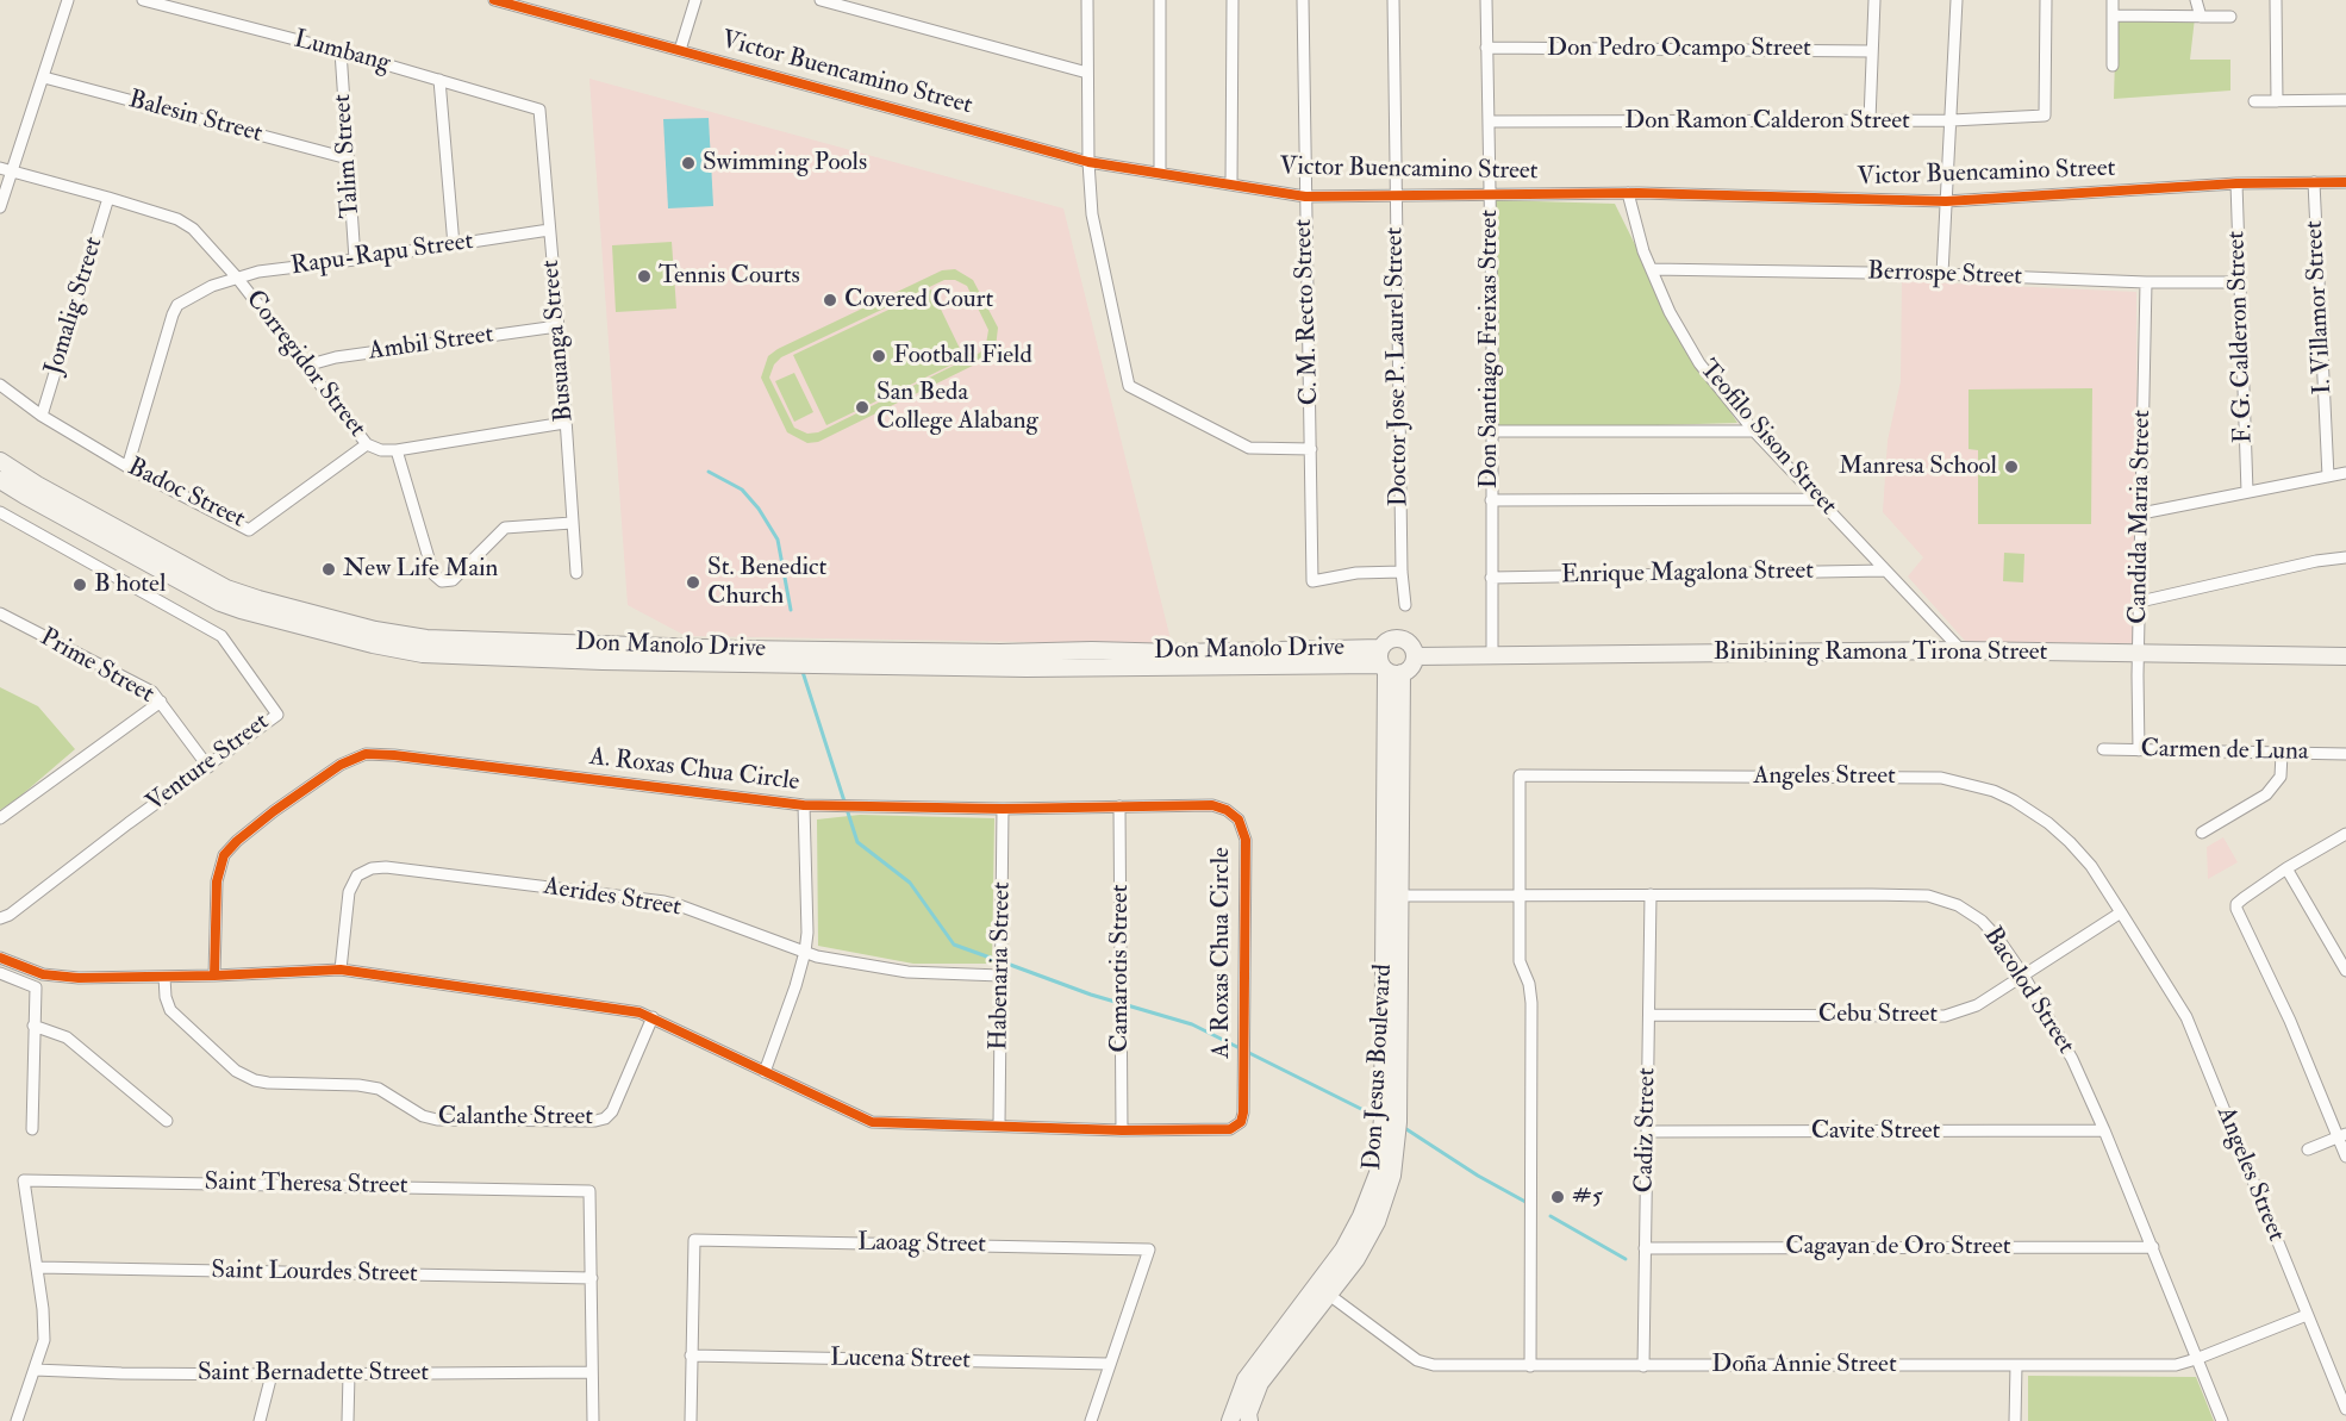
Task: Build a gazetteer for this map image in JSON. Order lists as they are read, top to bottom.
{
  "streets": {
    "street": [
      "Don Pedro Ocampo Street",
      "Lumbang",
      "Victor Buencamino Street",
      "Balesin Street",
      "Don Ramon Calderon Street",
      "Talim Street",
      "Rapu-Rapu Street",
      "Berrospe Street",
      "Jomalig Street",
      "I. Villamor Street",
      "C. M. Recto Street",
      "F. G. Calderon Street",
      "Busuanga Street",
      "Ambil Street",
      "Don Santiago Freixas Street",
      "Corregidor Street",
      "Doctor Jose P. Laurel Street",
      "Teofilo Sison Street",
      "Badoc Street",
      "Candida Maria Street",
      "Enrique Magalona Street",
      "Don Manolo Drive",
      "Binibining Ramona Tirona Street",
      "Prime Street",
      "Carmen de Luna",
      "Venture Street",
      "A. Roxas Chua Circle",
      "Angeles Street",
      "Aerides Street",
      "Habenaria Street",
      "Camarotis Street",
      "Bacolod Street",
      "Cebu Street",
      "Don Jesus Boulevard",
      "Calanthe Street",
      "Cadiz Street",
      "Cavite Street",
      "Saint Theresa Street",
      "Laoag Street",
      "Cagayan de Oro Street",
      "Saint Lourdes Street",
      "Lucena Street",
      "Doña Annie Street",
      "Saint Bernadette Street"
    ]
  },
  "crossings": [
    ["Don Pedro Ocampo Street", "Don Santiago Freixas Street"],
    ["Lumbang", "Talim Street"],
    ["Lumbang", "Busuanga Street"],
    ["Victor Buencamino Street", "I. Villamor Street"],
    ["Victor Buencamino Street", "C. M. Recto Street"],
    ["Victor Buencamino Street", "F. G. Calderon Street"],
    ["Victor Buencamino Street", "Don Santiago Freixas Street"],
    ["Victor Buencamino Street", "Doctor Jose P. Laurel Street"],
    ["Victor Buencamino Street", "Teofilo Sison Street"],
    ["Balesin Street", "Talim Street"],
    ["Don Ramon Calderon Street", "Don Santiago Freixas Street"],
    ["Talim Street", "Rapu-Rapu Street"],
    ["Rapu-Rapu Street", "Busuanga Street"],
    ["Rapu-Rapu Street", "Corregidor Street"],
    ["Rapu-Rapu Street", "Badoc Street"],
    ["Berrospe Street", "F. G. Calderon Street"],
    ["Berrospe Street", "Teofilo Sison Street"],
    ["Berrospe Street", "Candida Maria Street"],
    ["Jomalig Street", "Corregidor Street"],
    ["Jomalig Street", "Badoc Street"],
    ["C. M. Recto Street", "Doctor Jose P. Laurel Street"],
    ["Busuanga Street", "Ambil Street"],
    ["Busuanga Street", "Corregidor Street"],
    ["Ambil Street", "Corregidor Street"],
    ["Don Santiago Freixas Street", "Enrique Magalona Street"],
    ["Don Santiago Freixas Street", "Binibining Ramona Tirona Street"],
    ["Corregidor Street", "Badoc Street"],
    ["Teofilo Sison Street", "Enrique Magalona Street"],
    ["Teofilo Sison Street", "Binibining Ramona Tirona Street"],
    ["Candida Maria Street", "Binibining Ramona Tirona Street"],
    ["Candida Maria Street", "Carmen de Luna"],
    ["Don Manolo Drive", "Binibining Ramona Tirona Street"],
    ["Don Manolo Drive", "Don Jesus Boulevard"],
    ["Binibining Ramona Tirona Street", "Don Jesus Boulevard"],
    ["Prime Street", "Venture Street"],
    ["A. Roxas Chua Circle", "Aerides Street"],
    ["A. Roxas Chua Circle", "Habenaria Street"],
    ["A. Roxas Chua Circle", "Camarotis Street"],
    ["A. Roxas Chua Circle", "Calanthe Street"],
    ["Angeles Street", "Bacolod Street"],
    ["Angeles Street", "Cebu Street"],
    ["Angeles Street", "Doña Annie Street"],
    ["Aerides Street", "Habenaria Street"],
    ["Bacolod Street", "Cebu Street"],
    ["Bacolod Street", "Don Jesus Boulevard"],
    ["Bacolod Street", "Cadiz Street"],
    ["Bacolod Street", "Cavite Street"],
    ["Bacolod Street", "Cagayan de Oro Street"],
    ["Bacolod Street", "Doña Annie Street"],
    ["Cebu Street", "Cadiz Street"],
    ["Don Jesus Boulevard", "Doña Annie Street"],
    ["Cadiz Street", "Cavite Street"],
    ["Cadiz Street", "Cagayan de Oro Street"],
    ["Cadiz Street", "Doña Annie Street"],
    ["Saint Theresa Street", "Saint Lourdes Street"],
    ["Laoag Street", "Lucena Street"]
  ],
  "places": [
    "Swimming Pools",
    "Tennis Courts",
    "Covered Court",
    "Football Field",
    "San Beda College Alabang",
    "Manresa School",
    "New Life Main",
    "St. Benedict Church",
    "B hotel",
    "#5"
  ]
}
